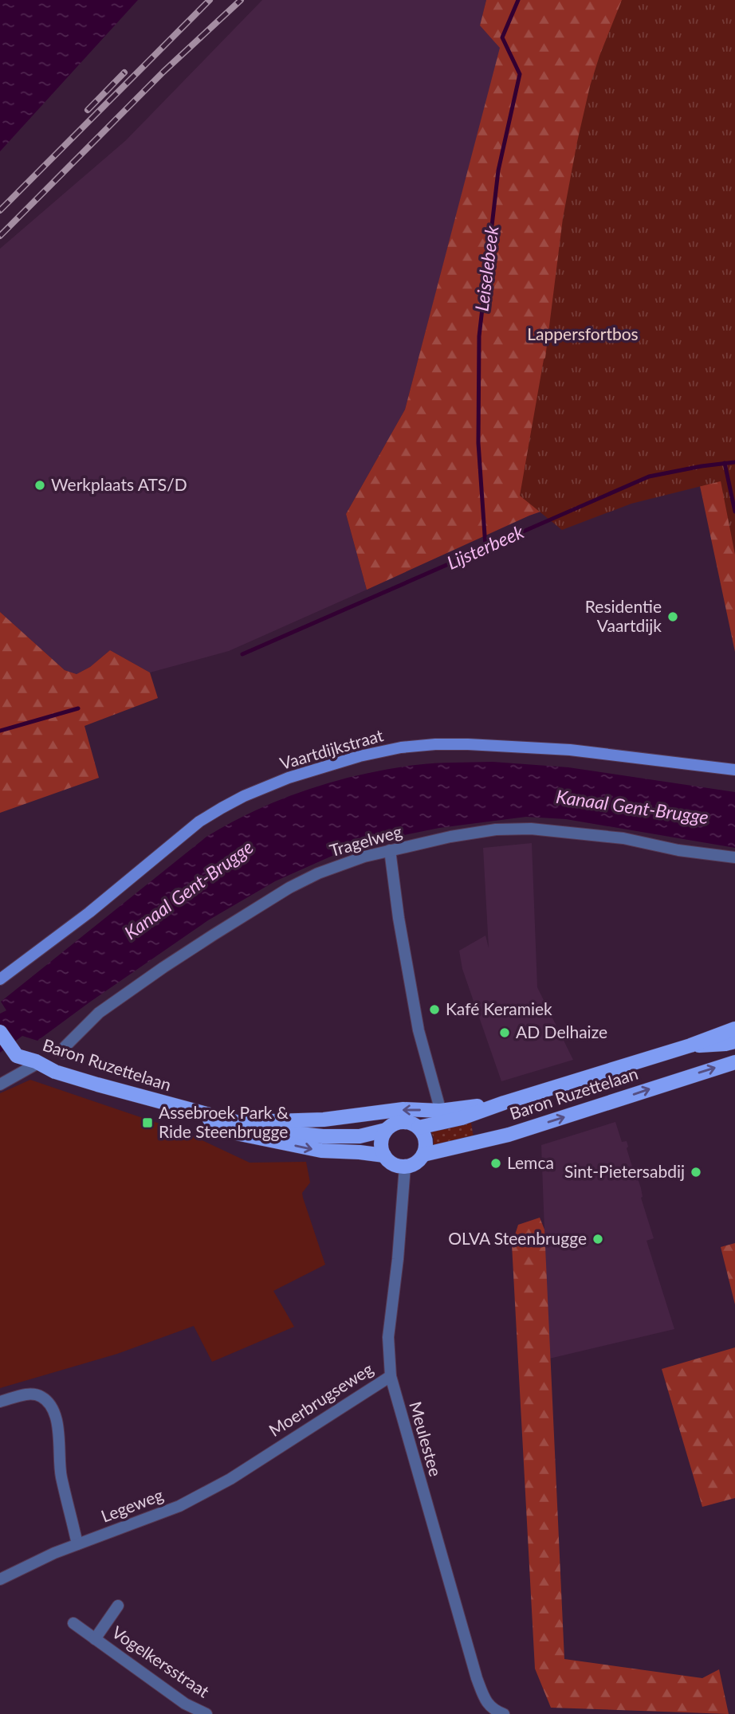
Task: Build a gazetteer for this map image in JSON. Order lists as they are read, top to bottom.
{
  "streets": {
    "main road": ["Baron Ruzettelaan"],
    "street": [
      "Vaartdijkstraat",
      "Tragelweg",
      "Moerbrugseweg",
      "Meulestee",
      "Legeweg",
      "Vogelkersstraat"
    ]
  },
  "crossings": [
    ["Baron Ruzettelaan", "Meulestee"],
    ["Moerbrugseweg", "Meulestee"],
    ["Moerbrugseweg", "Legeweg"]
  ],
  "water": ["Leiselebeek", "Lijsterbeek", "Kanaal Gent-Brugge"],
  "parks": ["Lappersfortbos"],
  "places": {
    "other": [
      "Werkplaats ATS/D",
      "Residentie Vaartdijk",
      "Kafé Keramiek",
      "AD Delhaize",
      "Lemca",
      "Sint-Pietersabdij",
      "OLVA Steenbrugge"
    ],
    "transit": ["Assebroek Park & Ride Steenbrugge"]
  }
}
